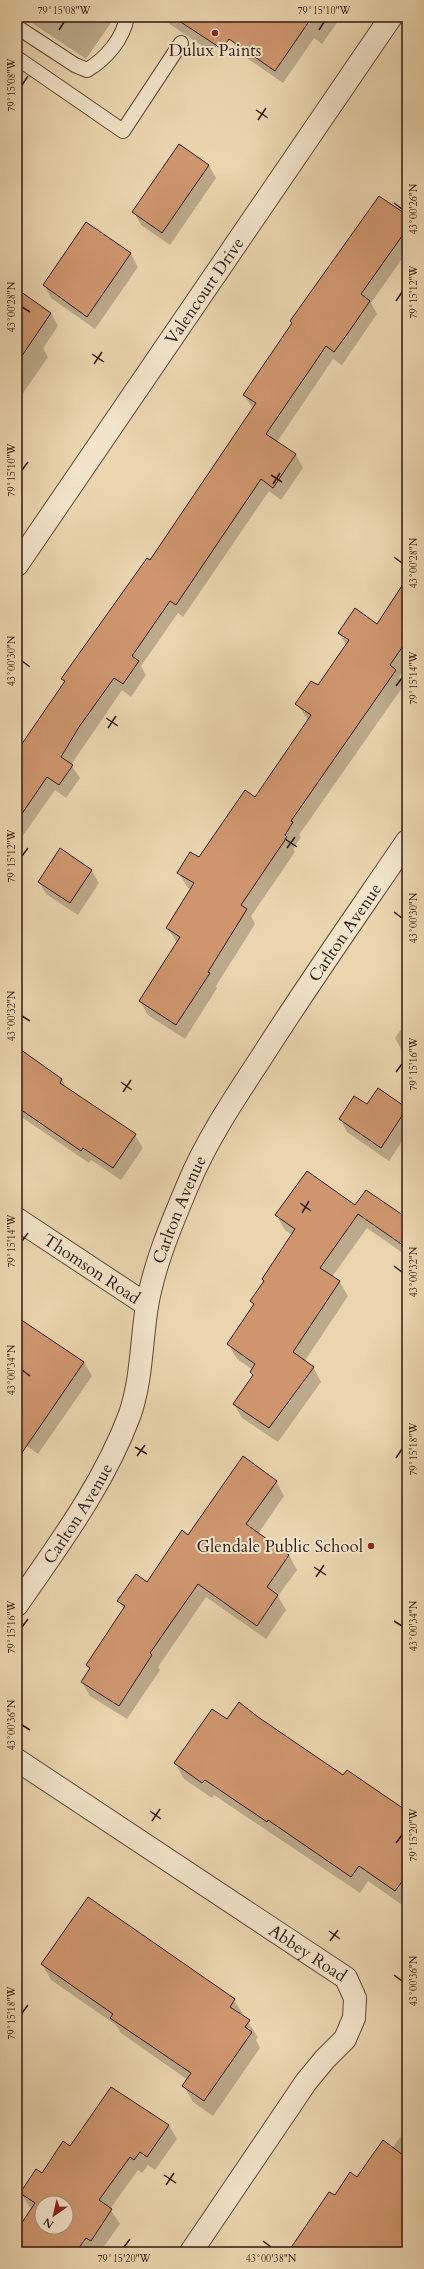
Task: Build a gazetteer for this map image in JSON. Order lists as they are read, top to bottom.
{
  "streets": {
    "street": [
      "Valencourt Drive",
      "Carlton Avenue",
      "Thomson Road",
      "Abbey Road"
    ]
  },
  "crossings": [
    ["Carlton Avenue", "Thomson Road"]
  ],
  "places": ["Dulux Paints", "Glendale Public School"],
  "north": "bottom left",
  "coordinates": [
    "79°15'08\"W",
    "79°15'10\"W",
    "43°00'26\"N",
    "79°15'12\"W",
    "43°00'28\"N",
    "43°00'30\"N",
    "79°15'14\"W",
    "43°00'32\"N",
    "79°15'16\"W",
    "43°00'34\"N",
    "79°15'18\"W",
    "43°00'36\"N",
    "79°15'20\"W",
    "43°00'38\"N"
  ]
}
